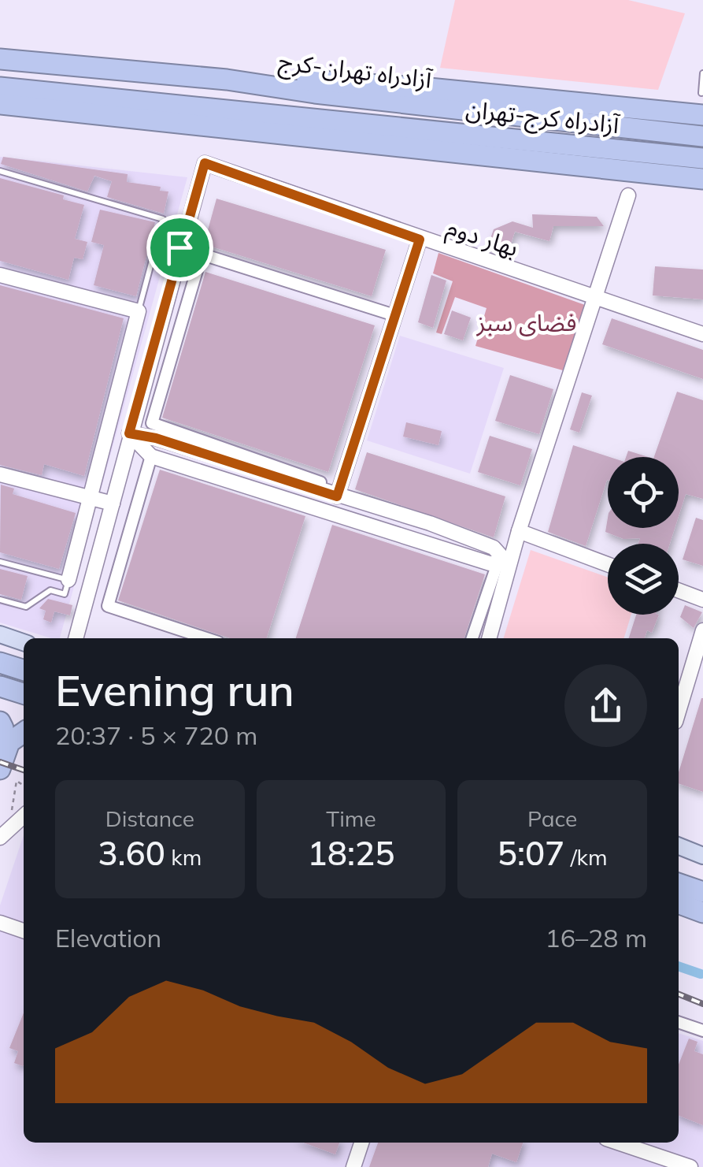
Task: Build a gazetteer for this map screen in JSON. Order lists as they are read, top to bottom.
{
  "streets": {
    "highway": ["آزادراه تهران-کرج", "آزادراه کرج-تهران"],
    "street": ["بهار دوم"]
  },
  "parks": ["فضای سبز"],
  "page": {
    "heading": ["Evening run", "20:37 · 5 × 720 m"],
    "stats": [
      ["Distance", "3.60 km"],
      ["Time", "18:25"],
      ["Pace", "5:07 /km"]
    ],
    "chart": ["Elevation", "16–28 m"]
  }
}
